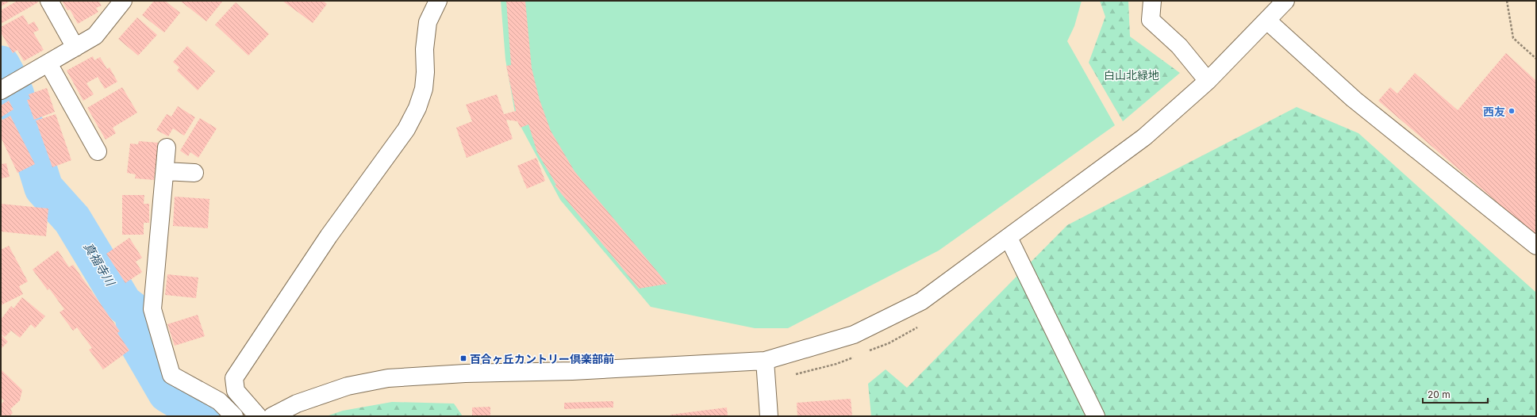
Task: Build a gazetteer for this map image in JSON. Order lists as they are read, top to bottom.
{
  "water": ["真福寺川"],
  "parks": ["白山北緑地"],
  "places": {
    "other": ["西友"],
    "transit": ["百合ヶ丘カントリー倶楽部前"]
  },
  "scale_bar": "20 m"
}
